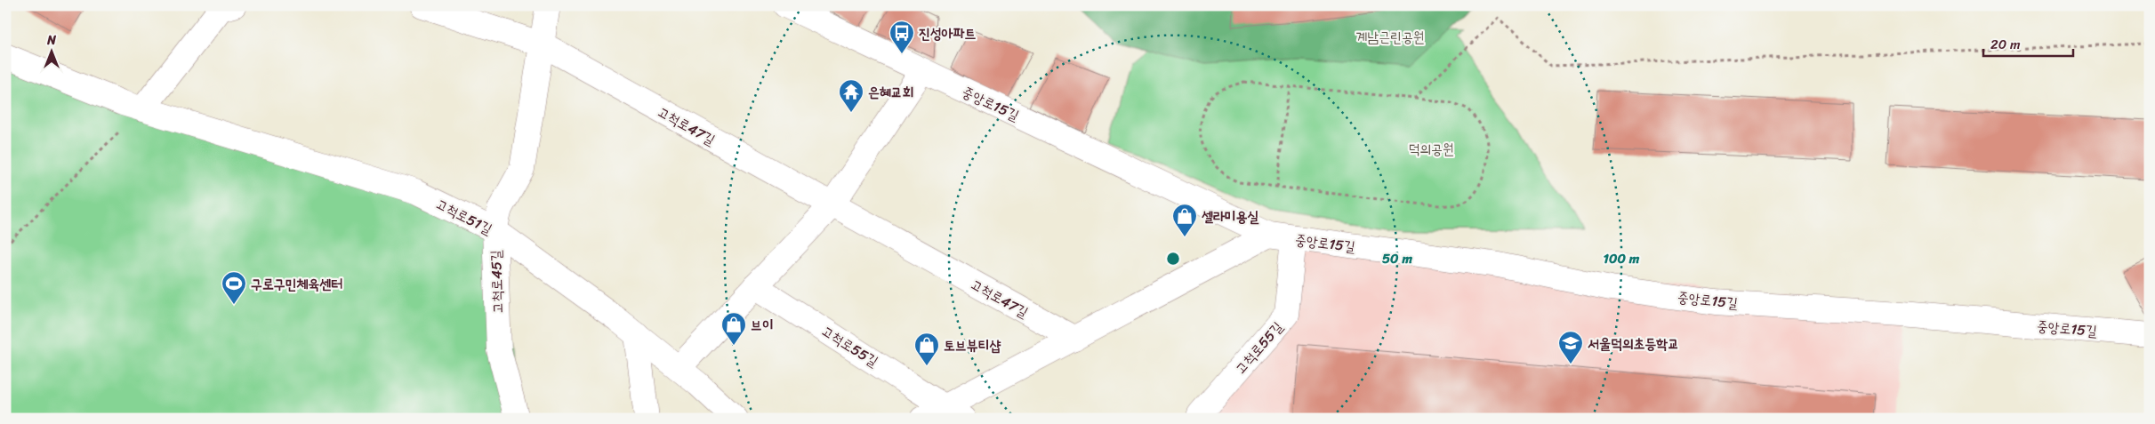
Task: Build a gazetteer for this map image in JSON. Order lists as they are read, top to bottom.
{
  "streets": {
    "street": [
      "중앙로15길",
      "고척로47길",
      "고척로51길",
      "고척로45길",
      "고척로55길"
    ]
  },
  "crossings": [
    ["중앙로15길", "고척로55길"],
    ["고척로47길", "고척로45길"],
    ["고척로51길", "고척로45길"]
  ],
  "parks": ["계남근린공원", "덕의공원"],
  "places": {
    "bus stop": ["진성아파트"],
    "temple": ["은혜교회"],
    "shop": ["셀라미용실", "브이", "토브뷰티샵"],
    "sports": ["구로구민체육센터"],
    "school or university": ["서울덕의초등학교"]
  },
  "scale_bar": "20 m",
  "north": "top",
  "rings": ["50 m", "100 m"]
}
